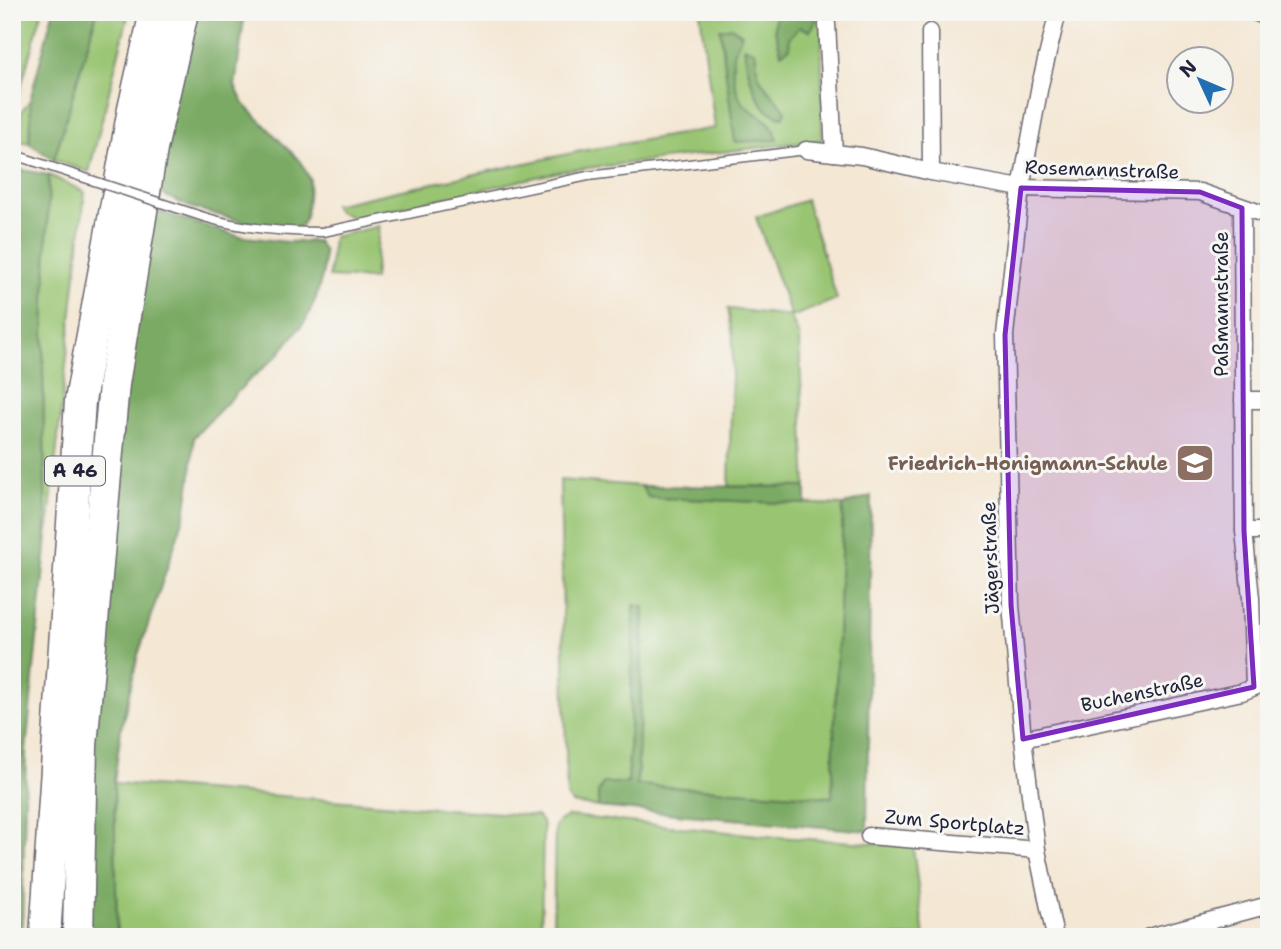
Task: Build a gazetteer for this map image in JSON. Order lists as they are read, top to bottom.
{
  "streets": {
    "highway": ["A 46"],
    "street": [
      "Rosemannstraße",
      "Paßmannstraße",
      "Jägerstraße",
      "Buchenstraße",
      "Zum Sportplatz"
    ]
  },
  "crossings": [
    ["Rosemannstraße", "Paßmannstraße"],
    ["Rosemannstraße", "Jägerstraße"],
    ["Paßmannstraße", "Buchenstraße"],
    ["Jägerstraße", "Buchenstraße"],
    ["Jägerstraße", "Zum Sportplatz"]
  ],
  "places": {
    "school or university": ["Friedrich-Honigmann-Schule"]
  },
  "north": "top left"
}
